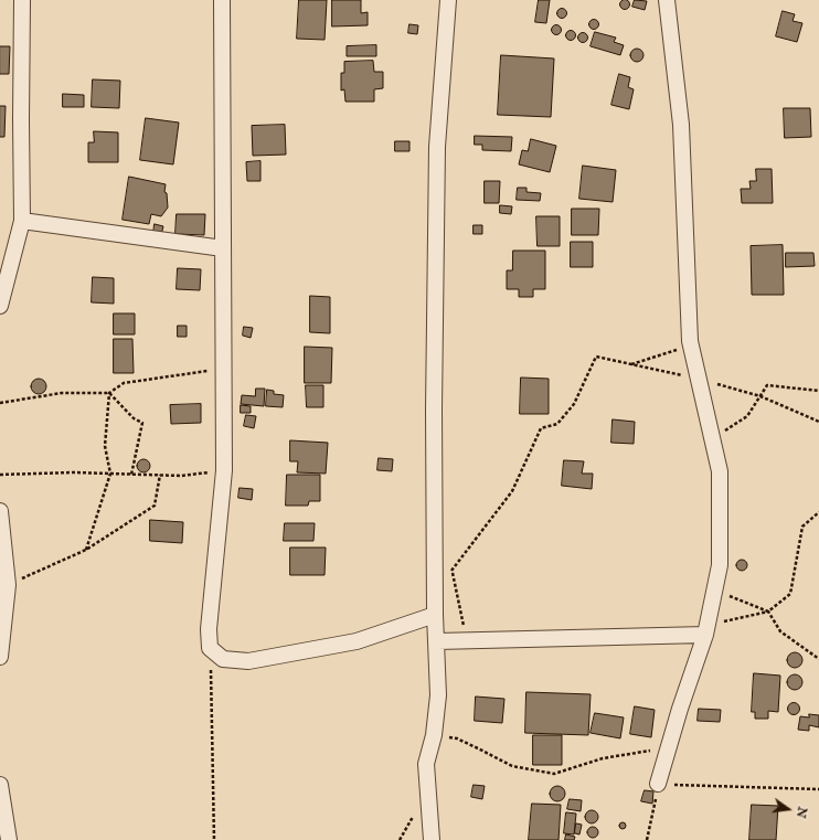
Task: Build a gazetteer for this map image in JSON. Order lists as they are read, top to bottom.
{
  "north": "right"
}
